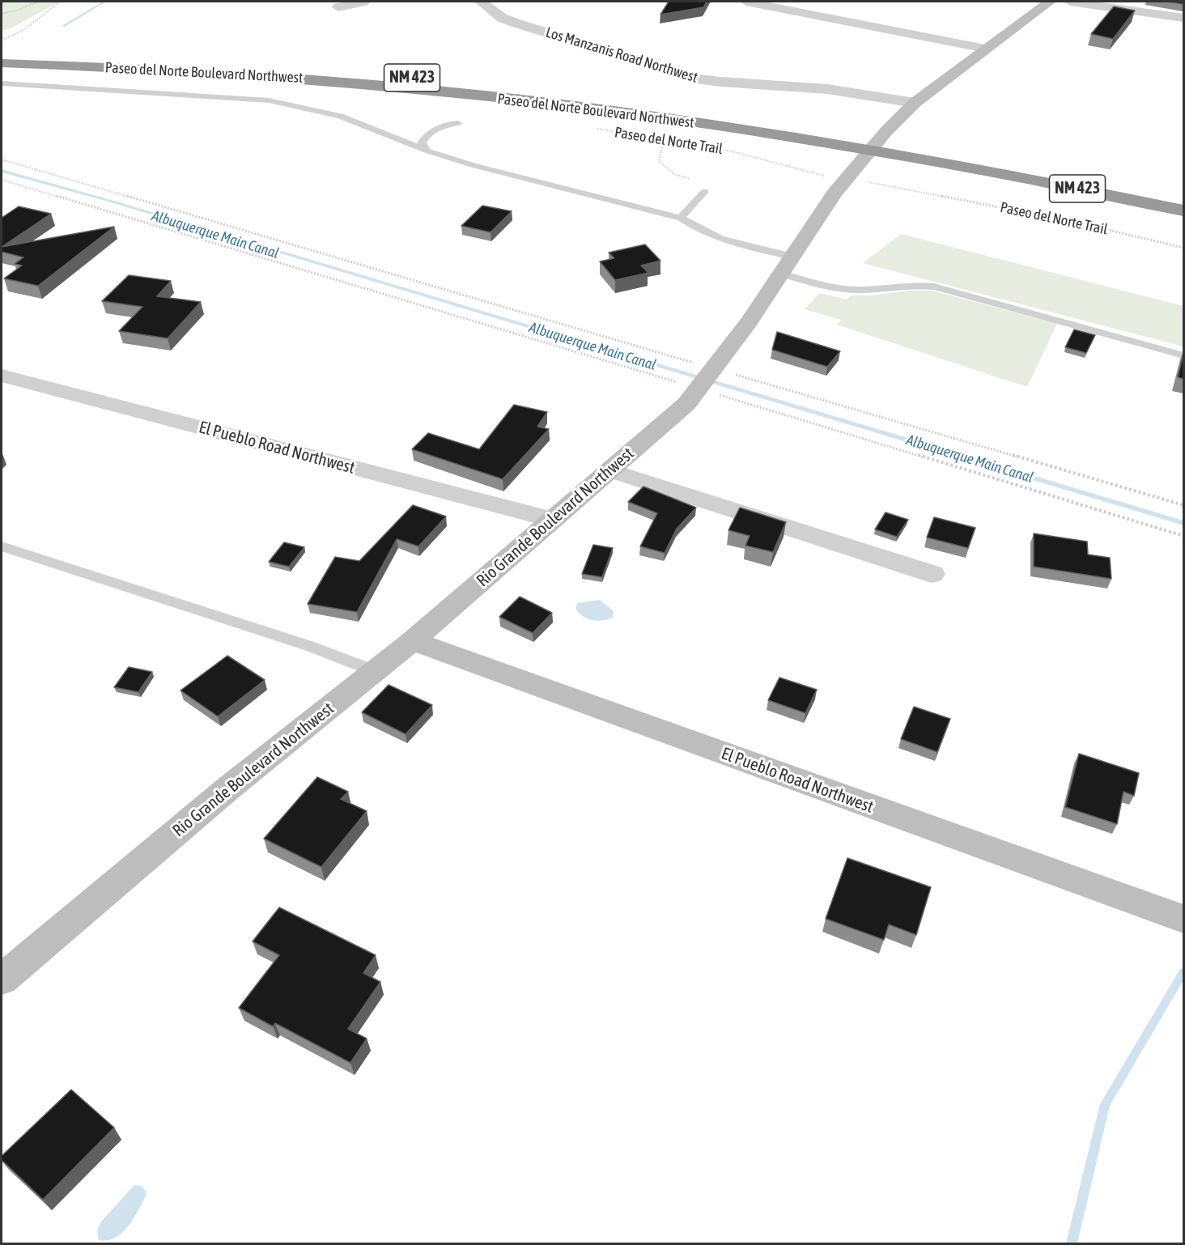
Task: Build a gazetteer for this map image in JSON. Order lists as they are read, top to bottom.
{
  "streets": {
    "highway": ["Paseo del Norte Boulevard Northwest", "NM 423"],
    "street": ["Los Manzanis Road Northwest", "El Pueblo Road Northwest", "Rio Grande Boulevard Northwest"],
    "path": ["Paseo del Norte Trail"]
  },
  "crossings": [
    ["Los Manzanis Road Northwest", "Rio Grande Boulevard Northwest"],
    ["Paseo del Norte Trail", "Rio Grande Boulevard Northwest"],
    ["El Pueblo Road Northwest", "Rio Grande Boulevard Northwest"]
  ],
  "water": ["Albuquerque Main Canal"]
}
